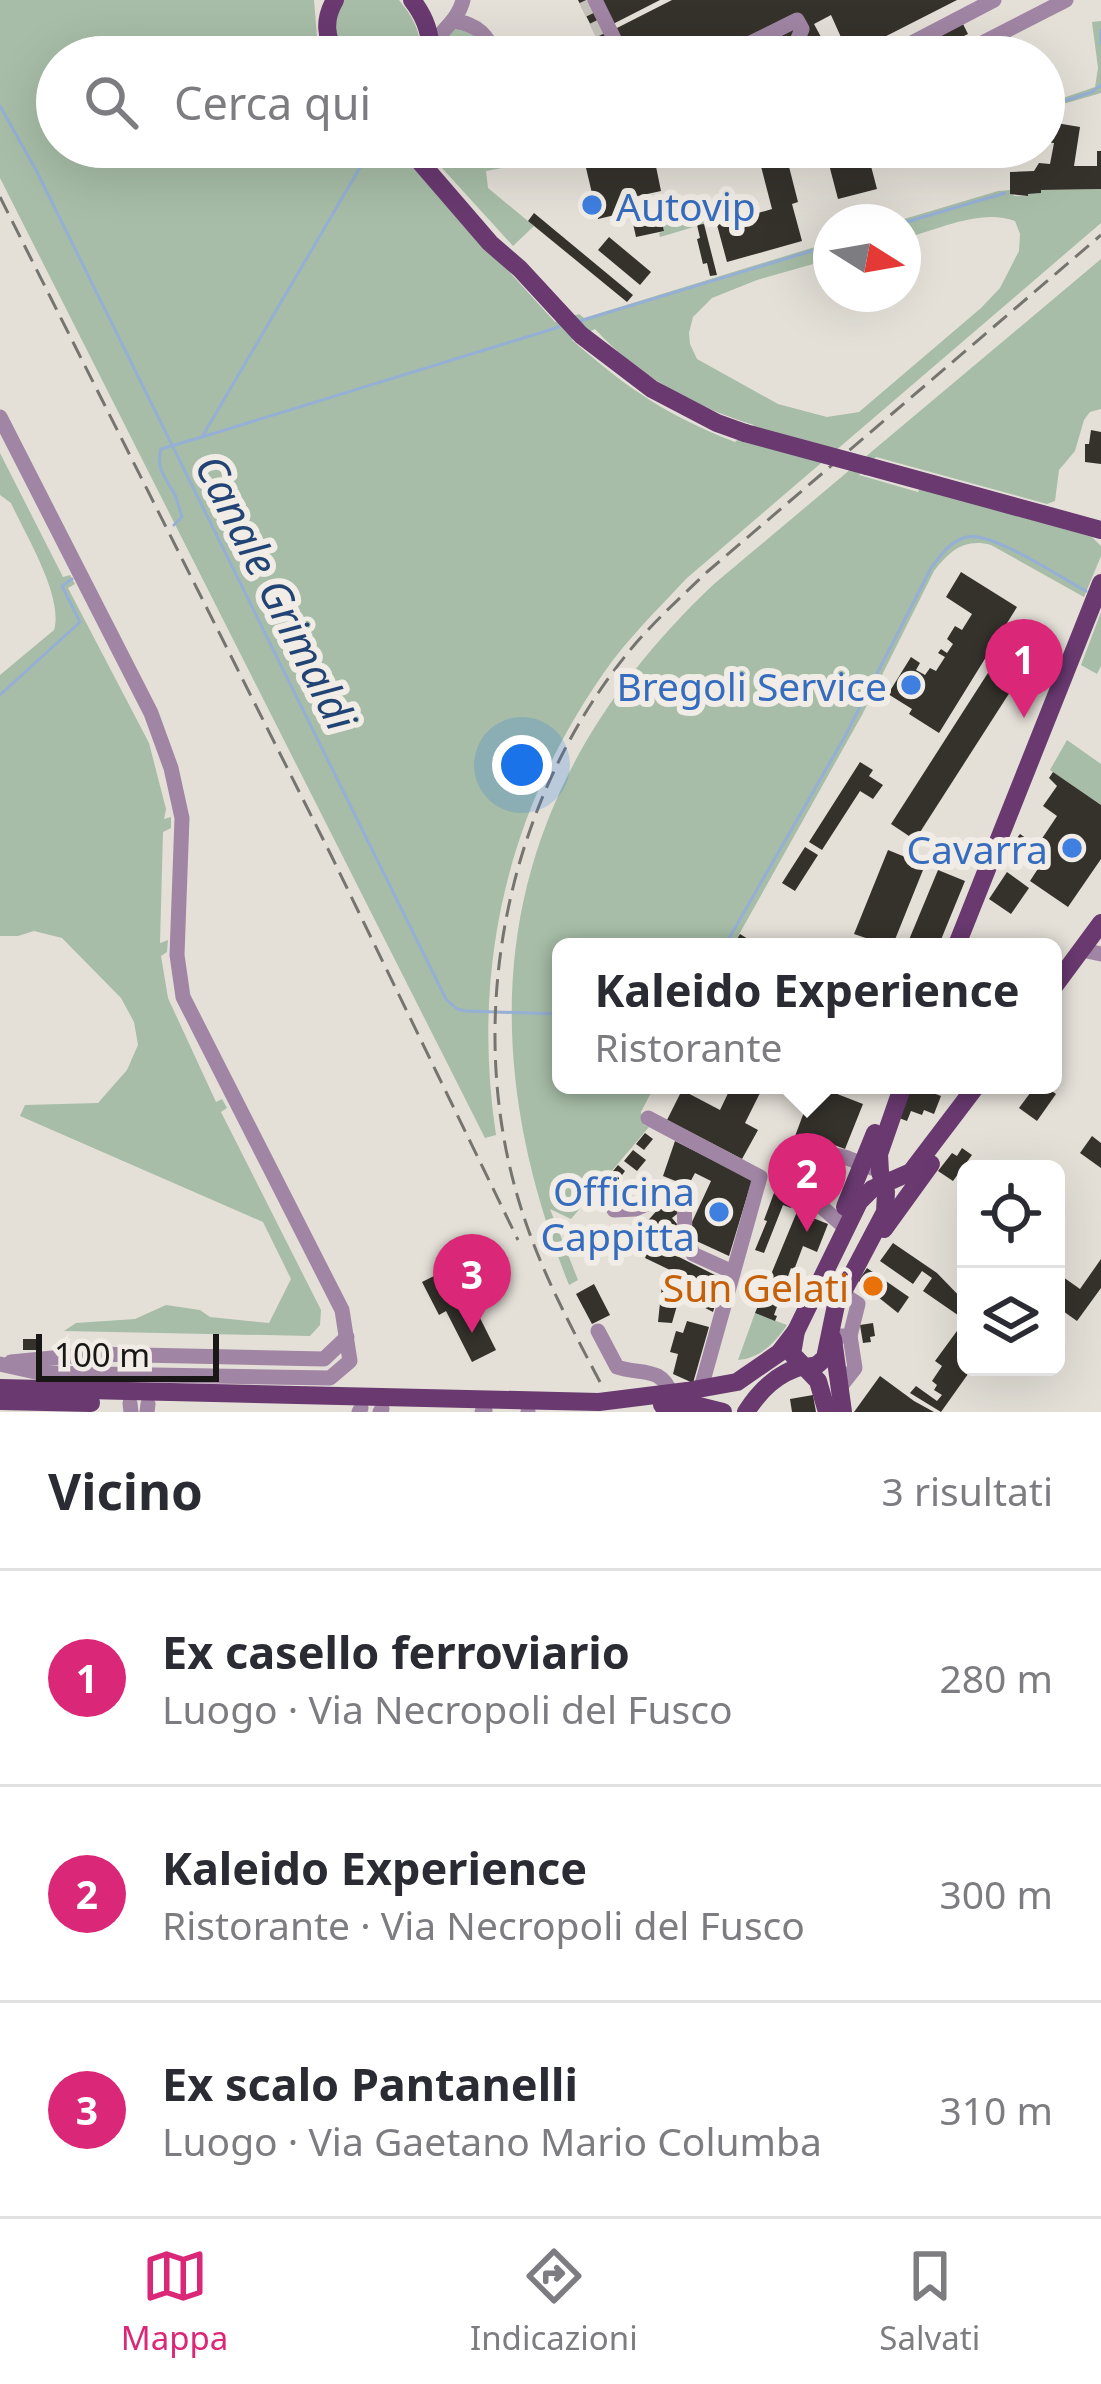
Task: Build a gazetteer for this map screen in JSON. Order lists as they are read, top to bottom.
{
  "water": ["Canale Grimaldi"],
  "places": [
    "Autovip",
    "Bregoli Service",
    "Cavarra",
    "Officina Cappitta",
    "Sun Gelati"
  ],
  "scale_bar": "100 m",
  "north": "right",
  "page": {
    "search": "Cerca qui",
    "pins": ["1", "2", "3"],
    "popup": ["Kaleido Experience", "Ristorante"],
    "scale": "100 m",
    "heading": ["Vicino", "3 risultati"],
    "list": [
      {
        "mark": "1",
        "name": "Ex casello ferroviario",
        "note": "Luogo · Via Necropoli del Fusco",
        "value": "280 m"
      },
      {
        "mark": "2",
        "name": "Kaleido Experience",
        "note": "Ristorante · Via Necropoli del Fusco",
        "value": "300 m"
      },
      {
        "mark": "3",
        "name": "Ex scalo Pantanelli",
        "note": "Luogo · Via Gaetano Mario Columba",
        "value": "310 m"
      }
    ],
    "nav": ["Mappa", "Indicazioni", "Salvati"]
  }
}
